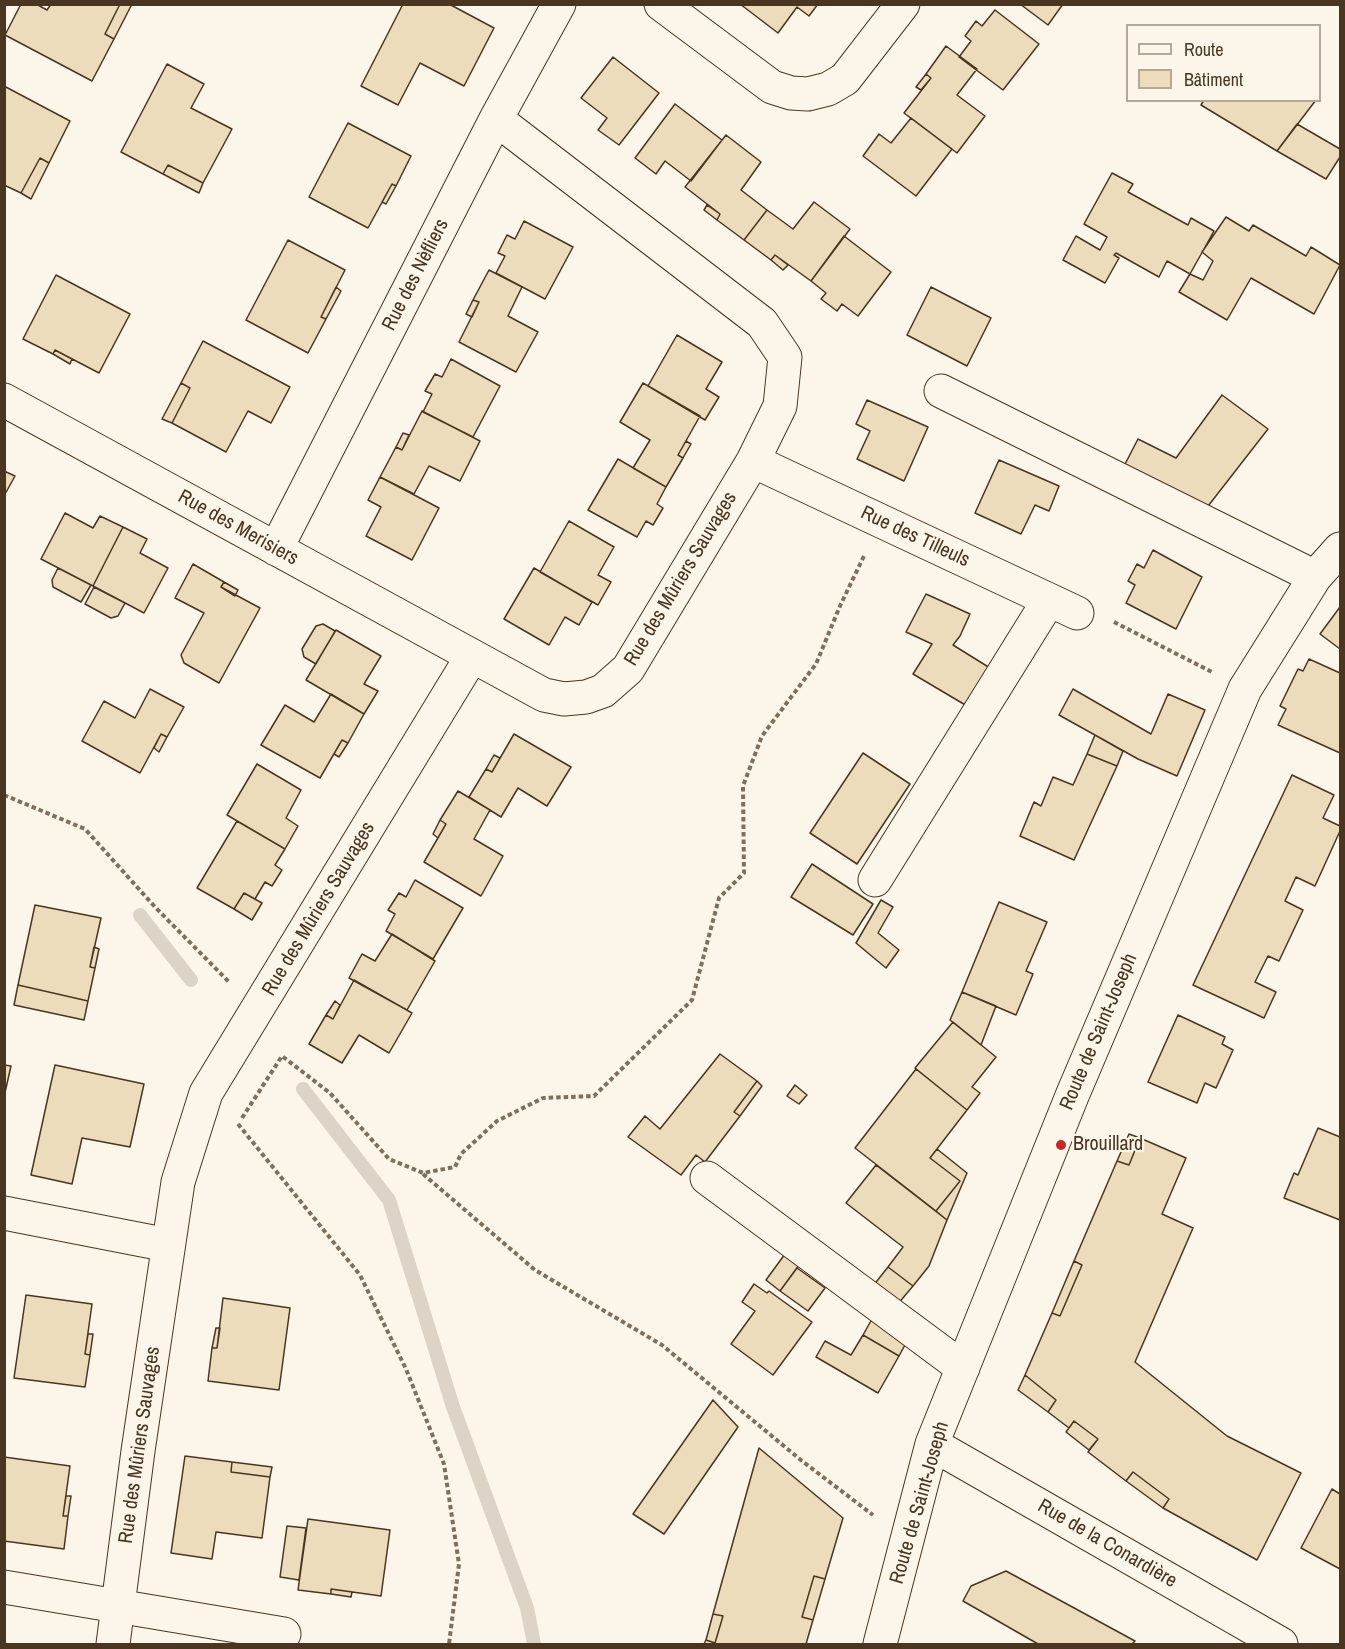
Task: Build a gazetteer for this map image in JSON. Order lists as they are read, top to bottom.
{
  "streets": {
    "street": [
      "Rue des Nèfliers",
      "Rue des Merisiers",
      "Rue des Tilleuls",
      "Rue des Mûriers Sauvages",
      "Route de Saint-Joseph",
      "Rue de la Conardière"
    ]
  },
  "crossings": [
    ["Rue des Nèfliers", "Rue des Merisiers"],
    ["Rue des Nèfliers", "Rue des Mûriers Sauvages"],
    ["Rue des Merisiers", "Rue des Mûriers Sauvages"],
    ["Rue des Tilleuls", "Rue des Mûriers Sauvages"],
    ["Route de Saint-Joseph", "Rue de la Conardière"]
  ],
  "places": ["Brouillard"],
  "legend": ["Route", "Bâtiment"]
}
